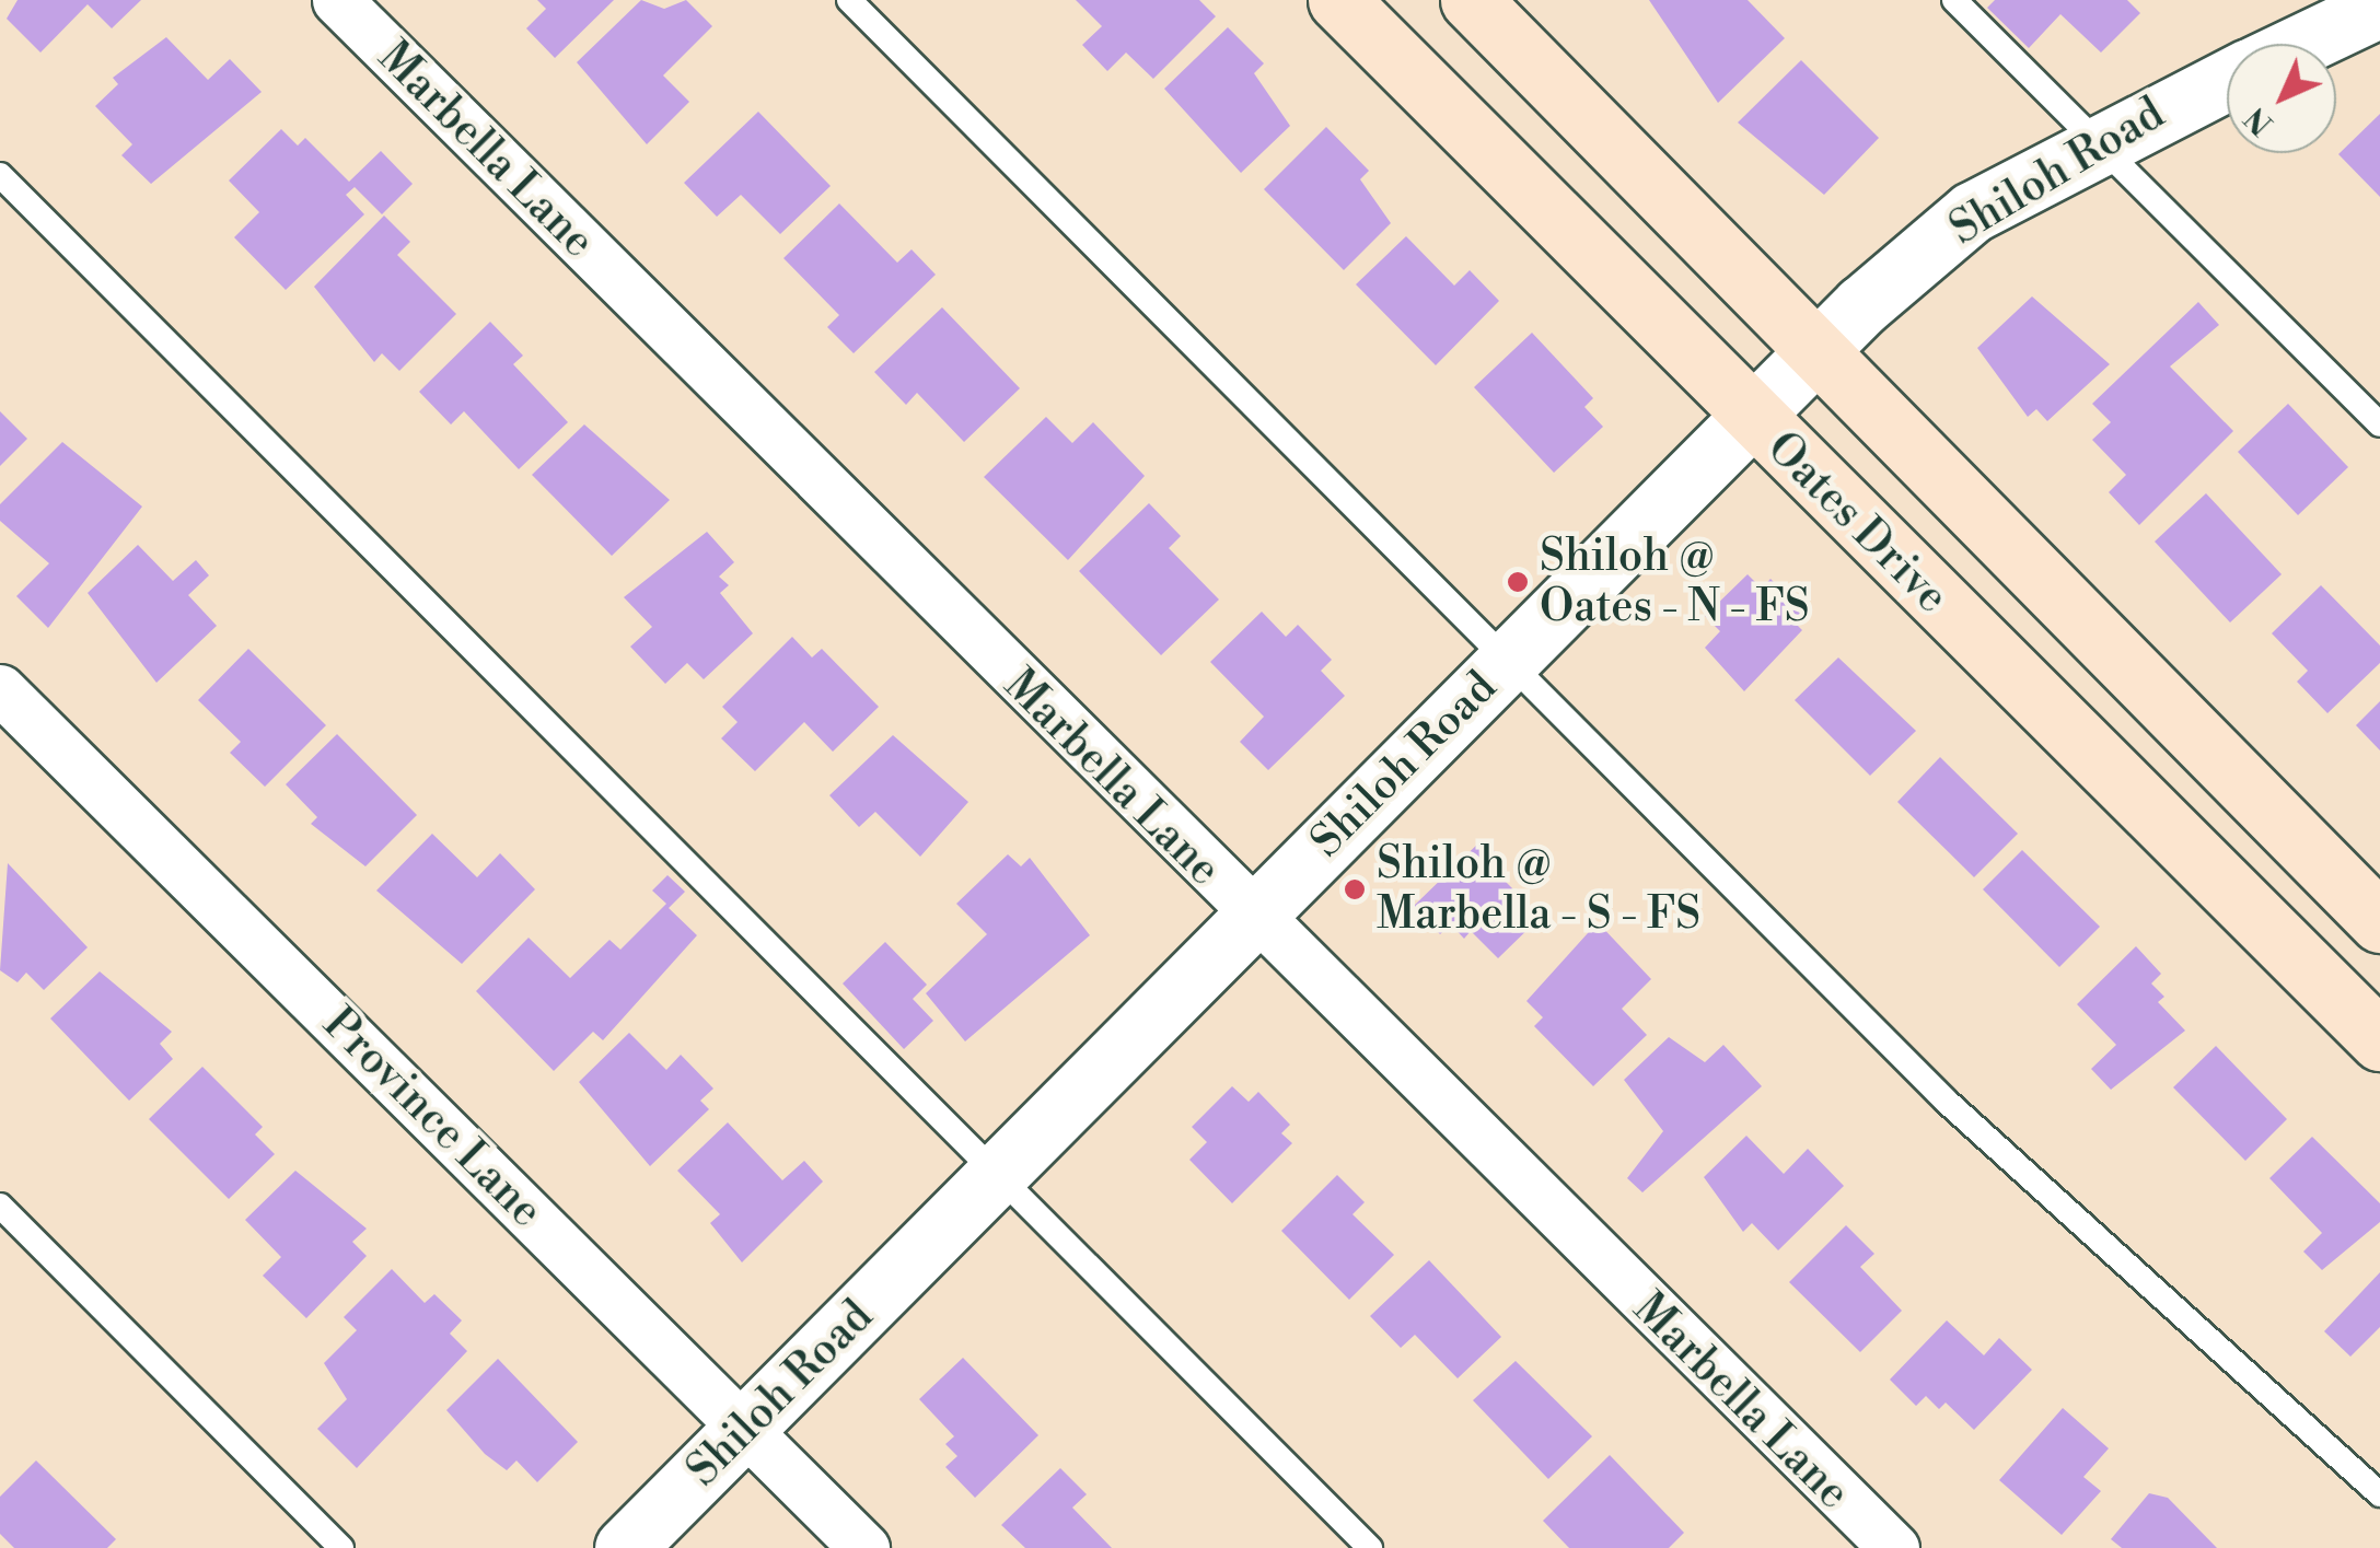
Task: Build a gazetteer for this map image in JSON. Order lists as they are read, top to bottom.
{
  "streets": {
    "main road": ["Oates Drive"],
    "street": ["Marbella Lane", "Shiloh Road", "Province Lane"]
  },
  "crossings": [
    ["Marbella Lane", "Shiloh Road"],
    ["Shiloh Road", "Oates Drive"],
    ["Shiloh Road", "Province Lane"]
  ],
  "places": ["Shiloh @ Oates - N - FS", "Shiloh @ Marbella - S - FS"],
  "north": "bottom left"
}
